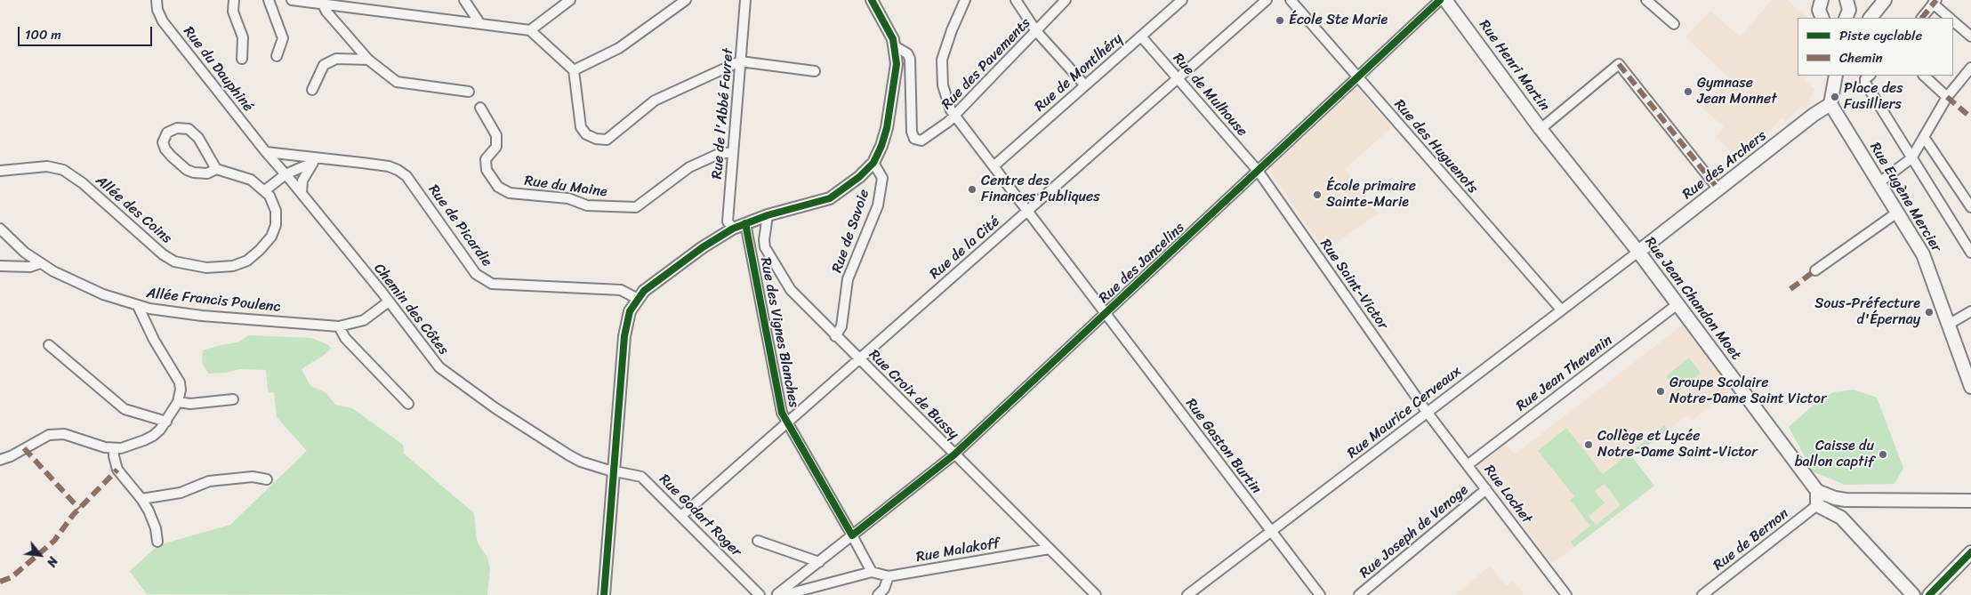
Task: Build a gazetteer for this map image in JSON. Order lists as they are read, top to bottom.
{
  "streets": {
    "main road": [
      "Rue Henri Martin",
      "Rue des Archers",
      "Rue Eugène Mercier",
      "Rue Jean Chandon Moet"
    ],
    "street": [
      "Rue des Pavements",
      "Rue du Dauphiné",
      "Rue de Montlhéry",
      "Rue de Mulhouse",
      "Rue de l'Abbé Favret",
      "Rue des Huguenots",
      "Rue du Maine",
      "Allée des Coins",
      "Rue de Picardie",
      "Rue de Savoie",
      "Rue de la Cité",
      "Rue des Jancelins",
      "Rue Saint-Victor",
      "Allée Francis Poulenc",
      "Chemin des Côtes",
      "Rue des Vignes Blanches",
      "Rue Jean Thevenin",
      "Rue Croix de Bussy",
      "Rue Maurice Cerveaux",
      "Rue Gaston Burtin",
      "Rue Lochet",
      "Rue Godart Roger",
      "Rue Joseph de Venoge",
      "Rue de Bernon",
      "Rue Malakoff"
    ]
  },
  "crossings": [
    ["Rue des Pavements", "Rue Gaston Burtin"],
    ["Rue Henri Martin", "Rue Jean Chandon Moet"],
    ["Rue du Dauphiné", "Rue de Picardie"],
    ["Rue du Dauphiné", "Chemin des Côtes"],
    ["Rue de Montlhéry", "Rue de Mulhouse"],
    ["Rue de Montlhéry", "Rue Gaston Burtin"],
    ["Rue de Mulhouse", "Rue de la Cité"],
    ["Rue de Mulhouse", "Rue des Jancelins"],
    ["Rue de Mulhouse", "Rue Saint-Victor"],
    ["Rue de l'Abbé Favret", "Rue du Maine"],
    ["Rue des Huguenots", "Rue des Jancelins"],
    ["Rue des Huguenots", "Rue Maurice Cerveaux"],
    ["Rue des Archers", "Rue Eugène Mercier"],
    ["Rue des Archers", "Rue Jean Chandon Moet"],
    ["Rue des Archers", "Rue Maurice Cerveaux"],
    ["Rue de Picardie", "Chemin des Côtes"],
    ["Rue de Savoie", "Rue Croix de Bussy"],
    ["Rue de la Cité", "Rue des Vignes Blanches"],
    ["Rue de la Cité", "Rue Croix de Bussy"],
    ["Rue de la Cité", "Rue Gaston Burtin"],
    ["Rue de la Cité", "Rue Godart Roger"],
    ["Rue des Jancelins", "Rue Saint-Victor"],
    ["Rue des Jancelins", "Rue des Vignes Blanches"],
    ["Rue des Jancelins", "Rue Croix de Bussy"],
    ["Rue des Jancelins", "Rue Gaston Burtin"],
    ["Rue Saint-Victor", "Rue Maurice Cerveaux"],
    ["Rue Saint-Victor", "Rue Lochet"],
    ["Rue Jean Chandon Moet", "Rue Jean Thevenin"],
    ["Rue Jean Chandon Moet", "Rue Maurice Cerveaux"],
    ["Allée Francis Poulenc", "Chemin des Côtes"],
    ["Chemin des Côtes", "Rue Godart Roger"],
    ["Rue des Vignes Blanches", "Rue Malakoff"],
    ["Rue Jean Thevenin", "Rue Lochet"],
    ["Rue Croix de Bussy", "Rue Malakoff"],
    ["Rue Maurice Cerveaux", "Rue Gaston Burtin"],
    ["Rue Maurice Cerveaux", "Rue Lochet"],
    ["Rue Lochet", "Rue Joseph de Venoge"]
  ],
  "places": [
    "École Ste Marie",
    "Gymnase Jean Monnet",
    "Place des Fusilliers",
    "Centre des Finances Publiques",
    "École primaire Sainte-Marie",
    "Sous-Préfecture d'Épernay",
    "Groupe Scolaire Notre-Dame Saint Victor",
    "Collège et Lycée Notre-Dame Saint-Victor",
    "Caisse du ballon captif"
  ],
  "legend": ["Piste cyclable", "Chemin"],
  "scale_bar": "100 m",
  "north": "bottom right"
}
